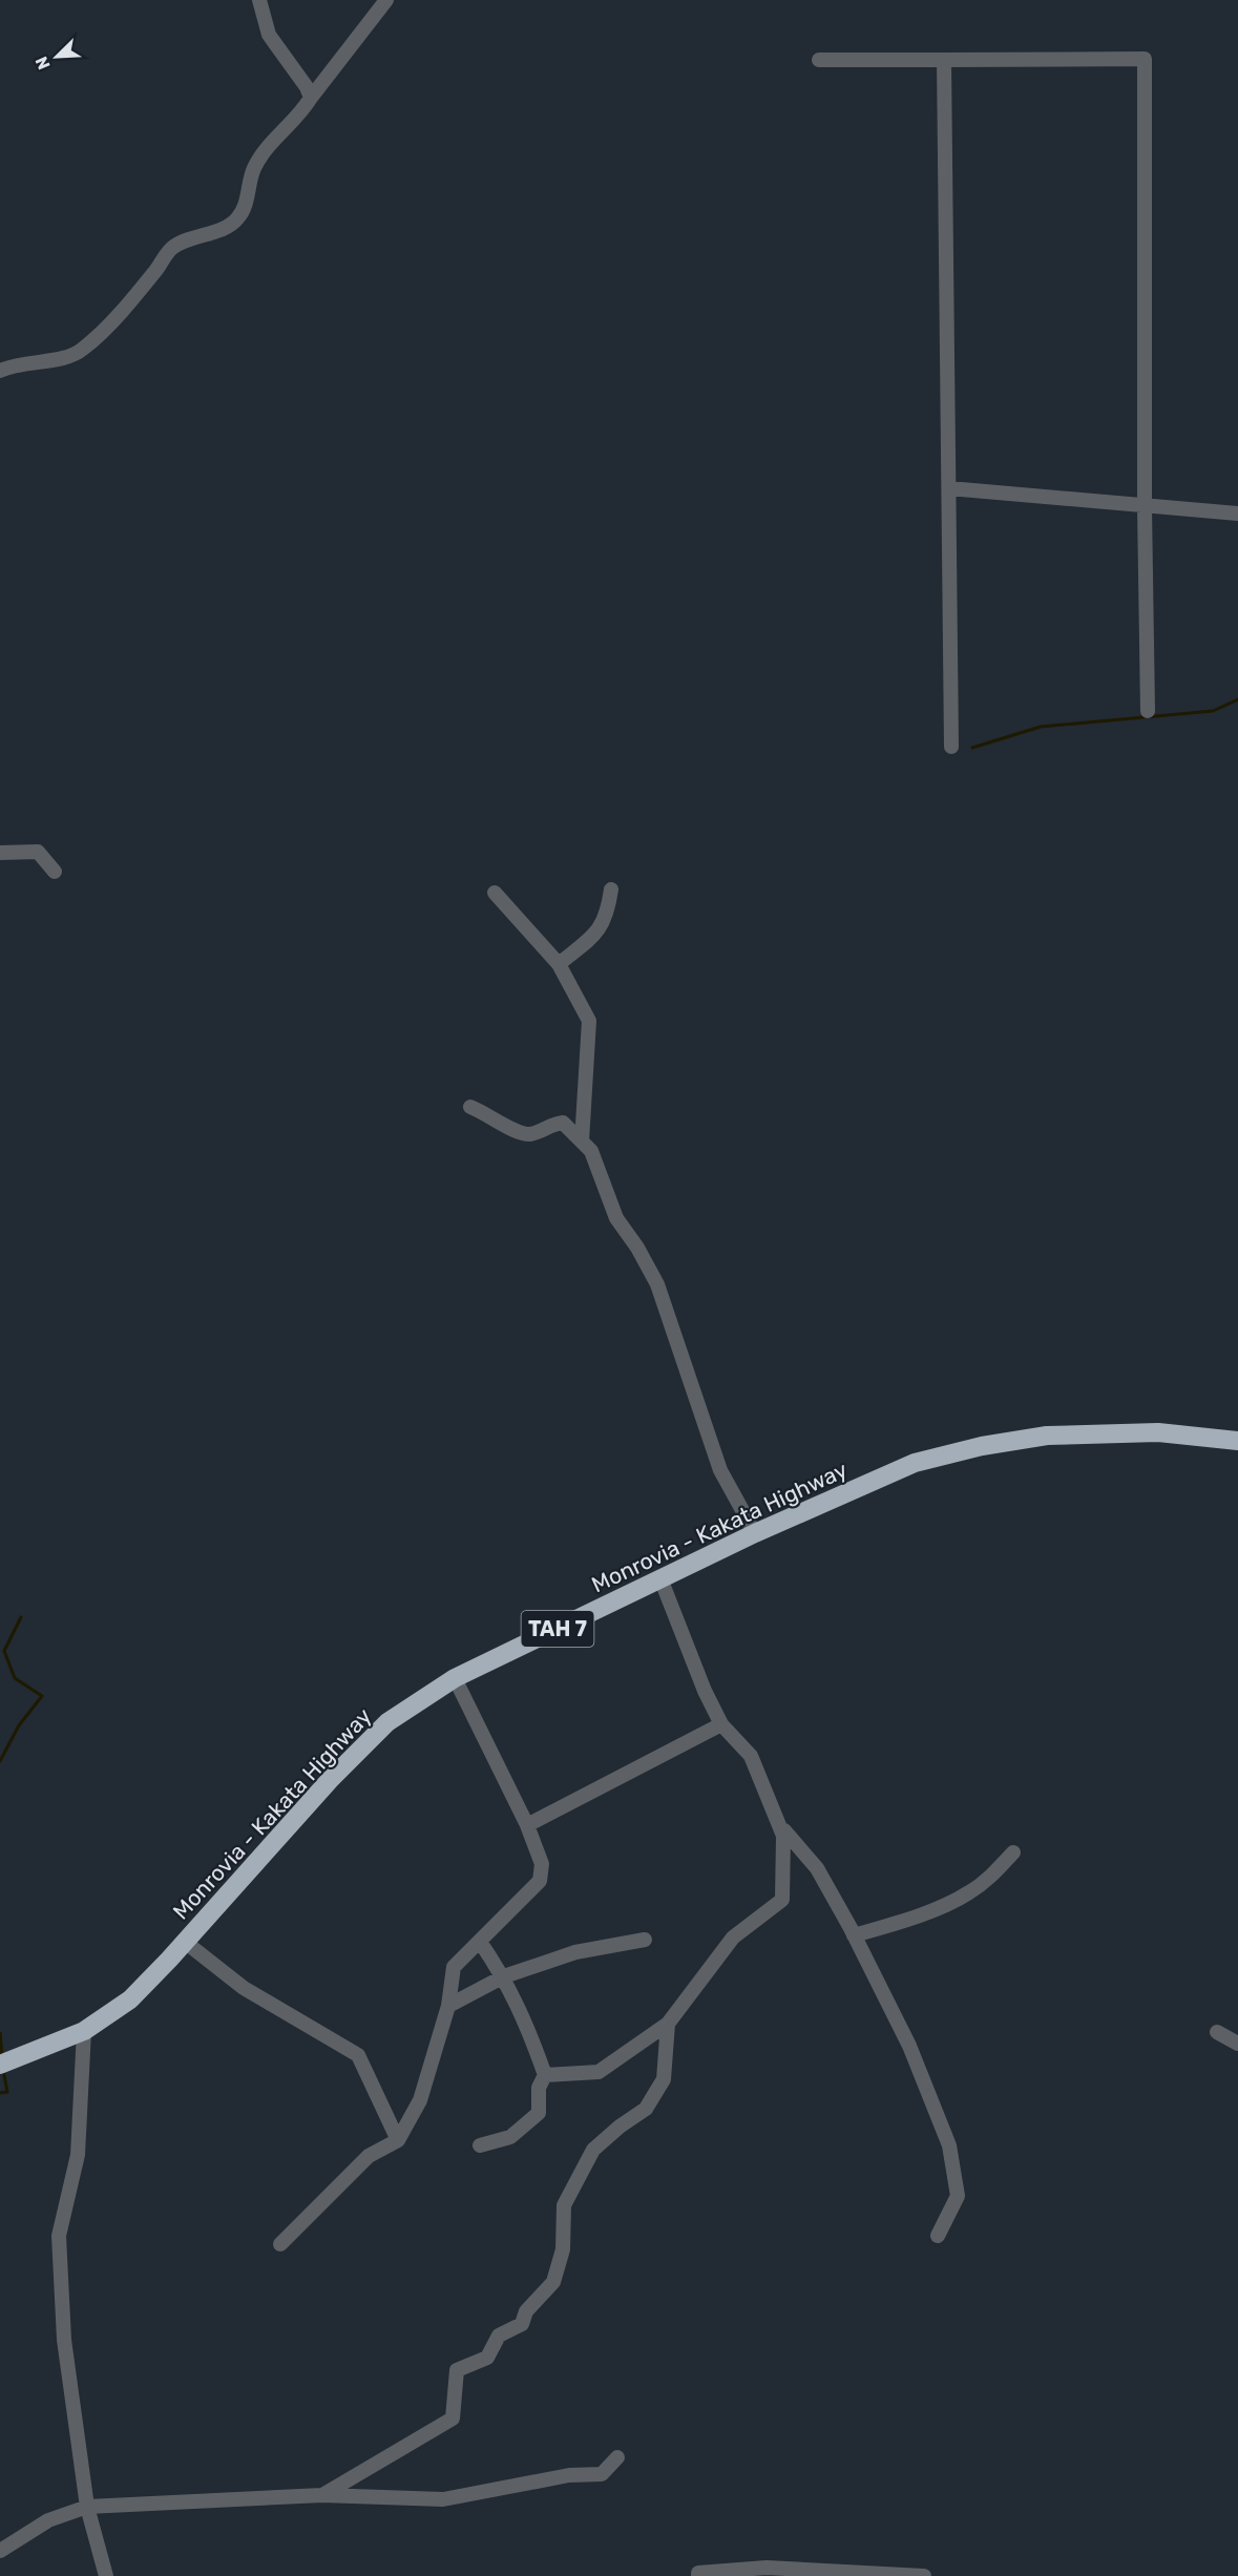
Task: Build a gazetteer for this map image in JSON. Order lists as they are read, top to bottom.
{
  "streets": {
    "highway": ["Monrovia - Kakata Highway", "TAH 7"]
  },
  "north": "bottom left"
}
